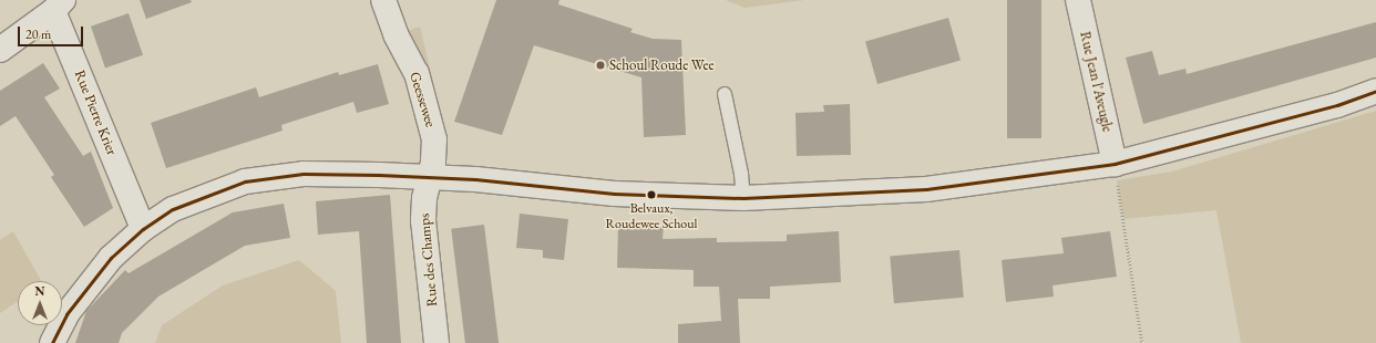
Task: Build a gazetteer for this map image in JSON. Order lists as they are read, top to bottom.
{
  "streets": {
    "street": [
      "Rue Jean l'Aveugle",
      "Geessewee",
      "Rue Pierre Krier",
      "Rue des Champs"
    ]
  },
  "crossings": [
    ["Geessewee", "Rue des Champs"]
  ],
  "places": ["Schoul Roude Wee", "Belvaux, Roudewee Schoul"],
  "scale_bar": "20 m",
  "north": "top"
}
